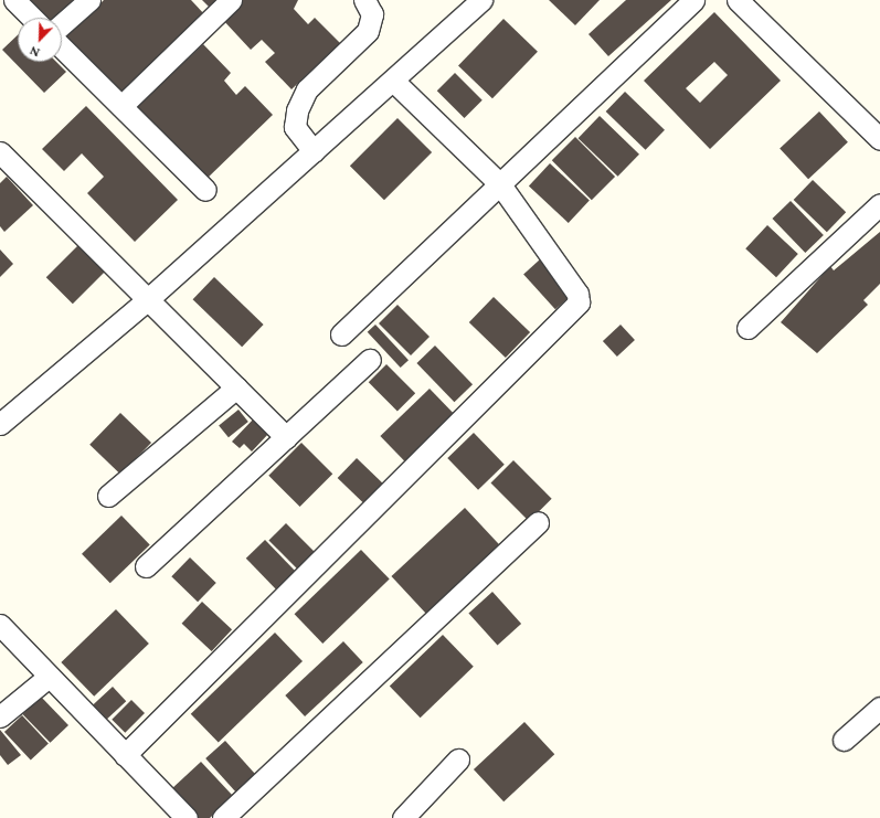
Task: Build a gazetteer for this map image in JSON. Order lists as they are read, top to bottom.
{
  "north": "bottom left"
}
